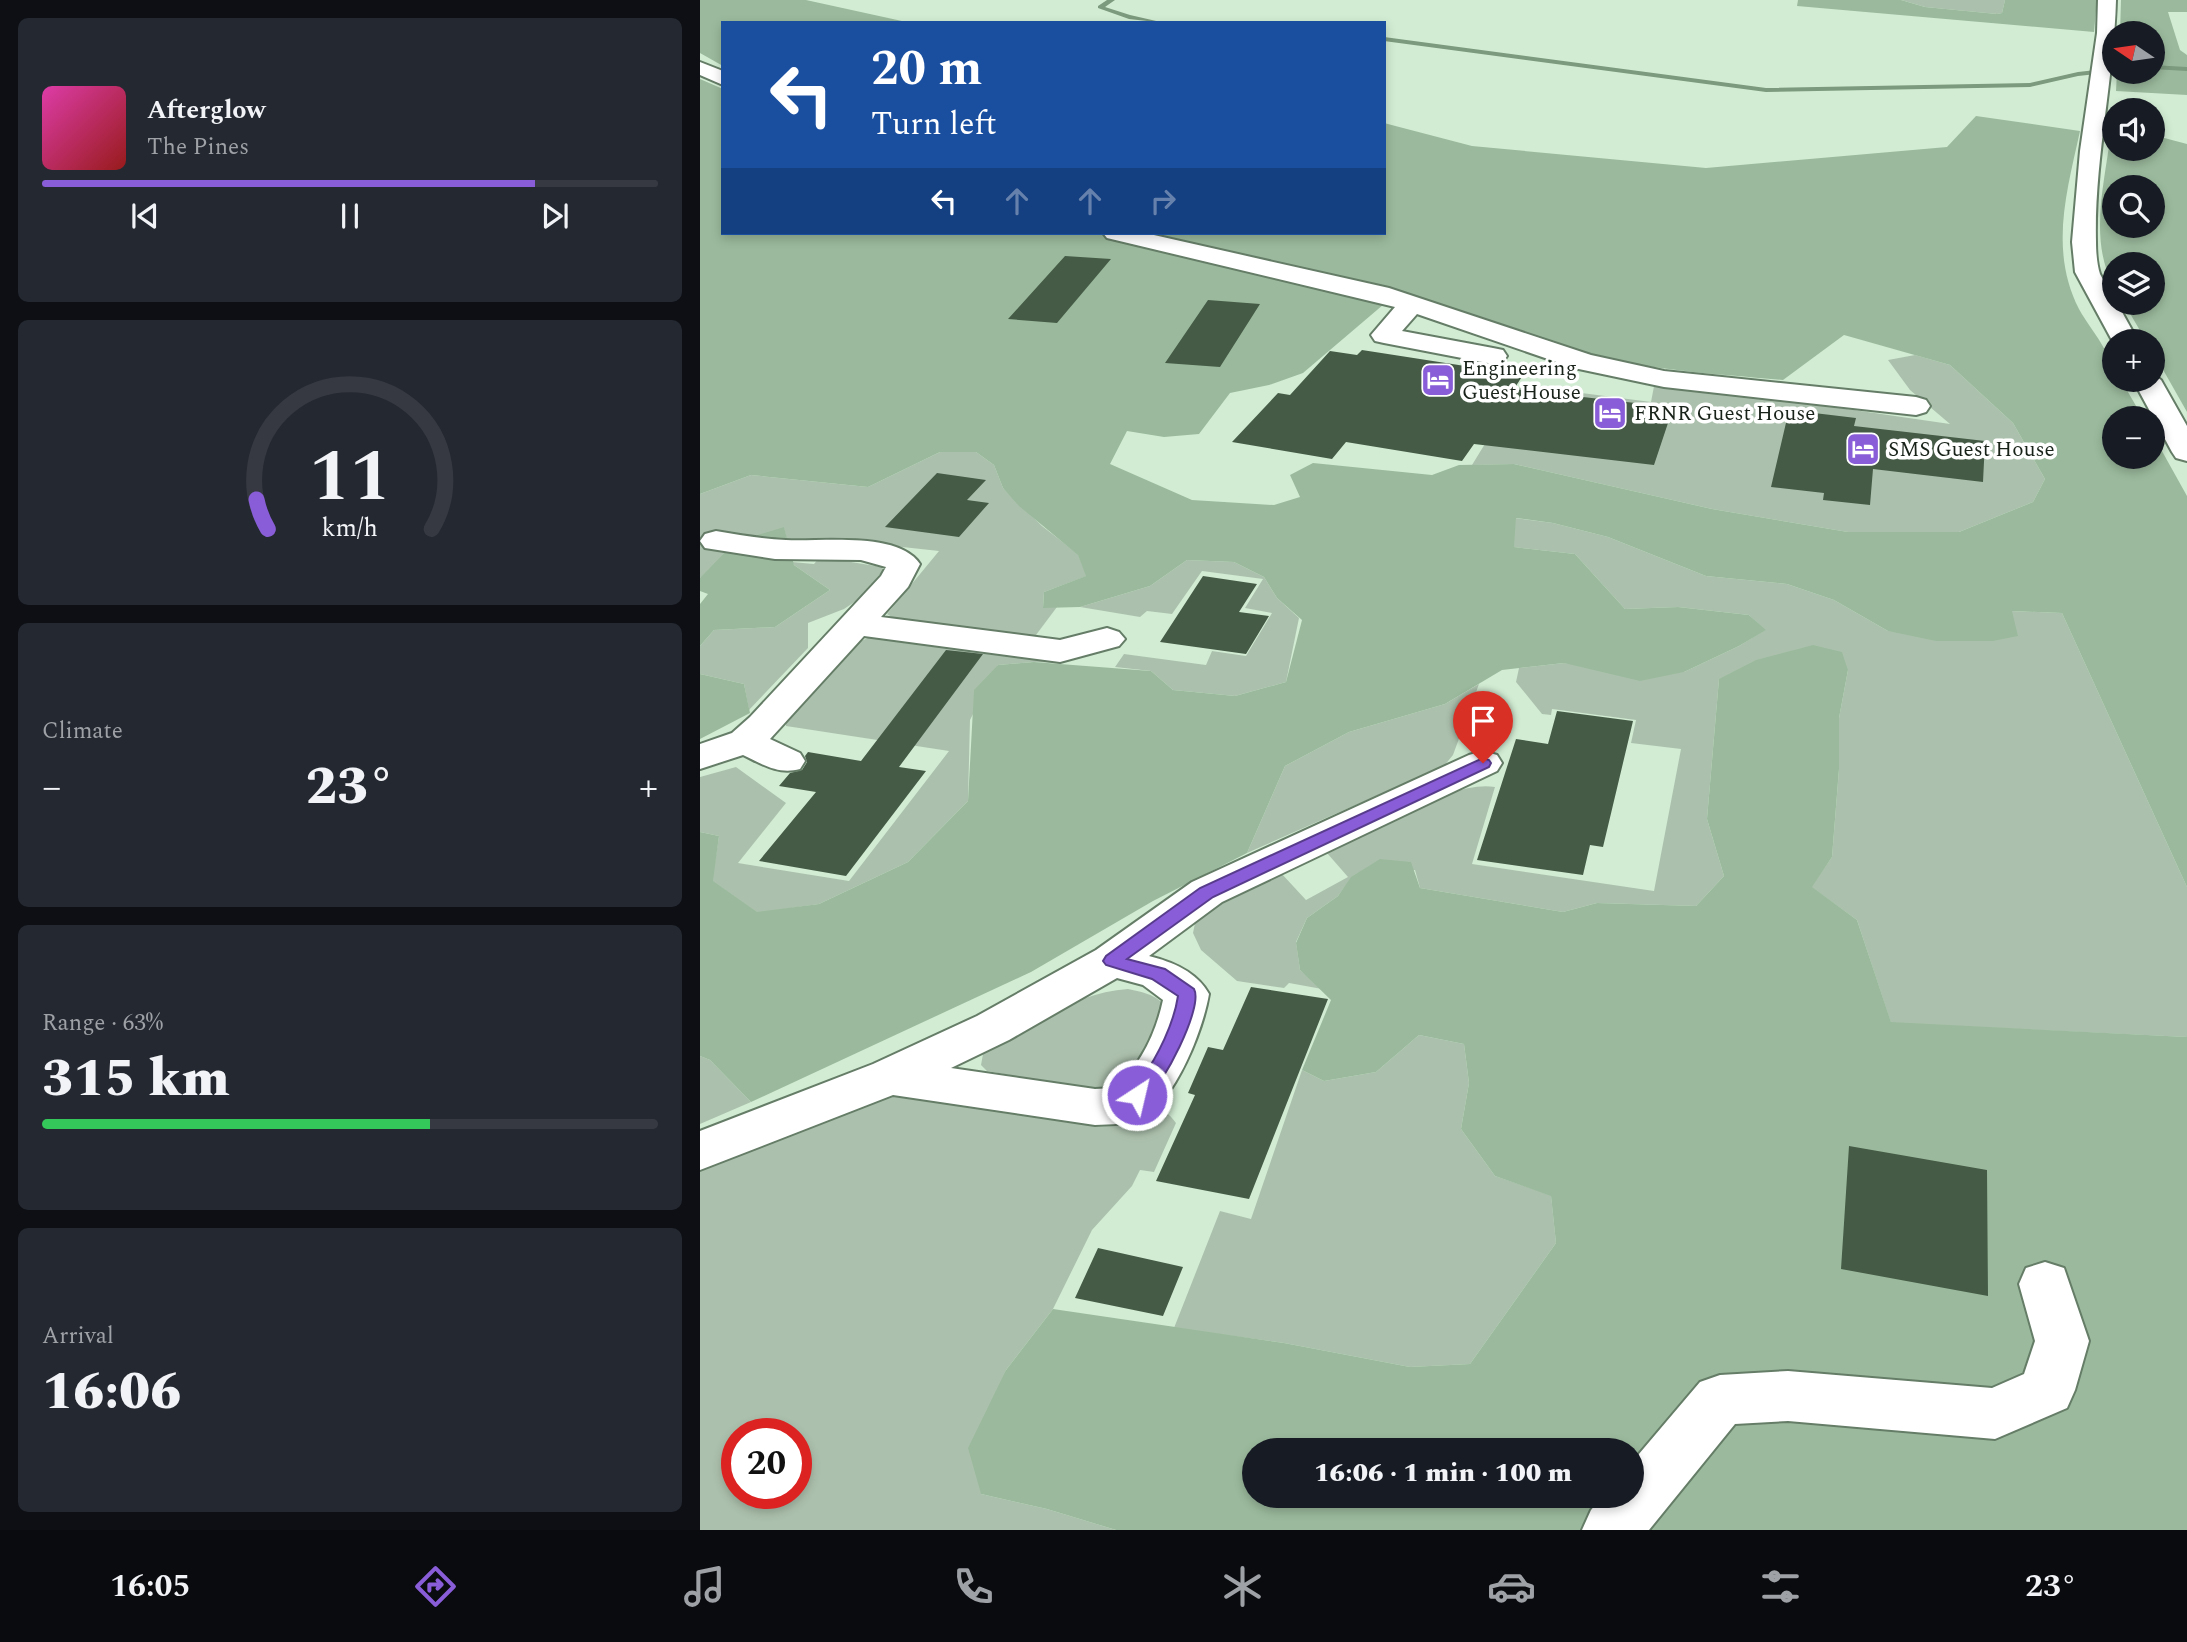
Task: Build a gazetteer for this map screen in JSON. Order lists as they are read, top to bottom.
{
  "places": {
    "hotel": ["Engineering Guest House", "FRNR Guest House", "SMS Guest House"]
  },
  "north": "left",
  "page": {
    "map_buttons": ["+", "−"],
    "turn": ["20 m", "Turn left"],
    "song": ["Afterglow", "The Pines"],
    "tile": [
      "Climate",
      ["Range · 63%", "315 km"],
      ["Arrival", "16:06"]
    ],
    "heat": ["−", "23°", "+"],
    "limit": "20",
    "trip": "16:06 · 1 min · 100 m",
    "tabs": ["16:05", "23°"],
    "gauge": ["11", "km/h"]
  }
}
